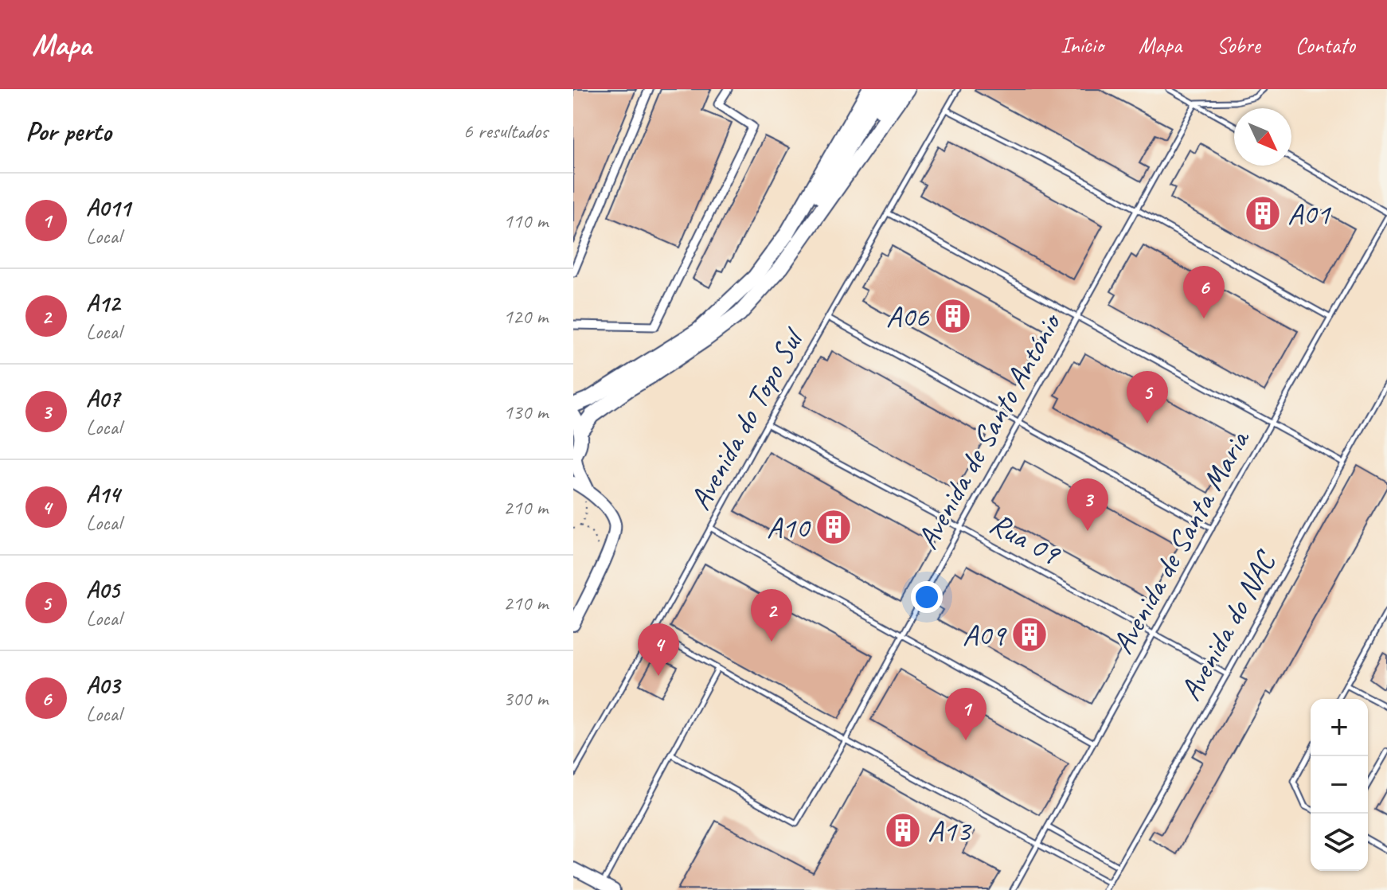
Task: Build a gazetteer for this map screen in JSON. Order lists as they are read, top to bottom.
{
  "streets": {
    "lane": [
      "Avenida do Topo Sul",
      "Avenida de Santo António",
      "Rua 09",
      "Avenida de Santa Maria",
      "Avenida do NAC"
    ]
  },
  "crossings": [
    ["Avenida do Topo Sul", "Rua 09"],
    ["Avenida de Santo António", "Rua 09"],
    ["Rua 09", "Avenida de Santa Maria"],
    ["Rua 09", "Avenida do NAC"]
  ],
  "places": {
    "building": [
      "A01",
      "A06",
      "A10",
      "A09",
      "A13"
    ]
  },
  "north": "bottom right",
  "page": {
    "header": "Mapa",
    "nav": [
      "Início",
      "Mapa",
      "Sobre",
      "Contato"
    ],
    "heading": ["Por perto", "6 resultados"],
    "list": [
      {
        "mark": "1",
        "name": "A011",
        "note": "Local",
        "value": "110 m"
      },
      {
        "mark": "2",
        "name": "A12",
        "note": "Local",
        "value": "120 m"
      },
      {
        "mark": "3",
        "name": "A07",
        "note": "Local",
        "value": "130 m"
      },
      {
        "mark": "4",
        "name": "A14",
        "note": "Local",
        "value": "210 m"
      },
      {
        "mark": "5",
        "name": "A05",
        "note": "Local",
        "value": "210 m"
      },
      {
        "mark": "6",
        "name": "A03",
        "note": "Local",
        "value": "300 m"
      }
    ],
    "pins": [
      "6",
      "5",
      "3",
      "2",
      "4",
      "1"
    ],
    "map_buttons": ["+", "−"]
  }
}
